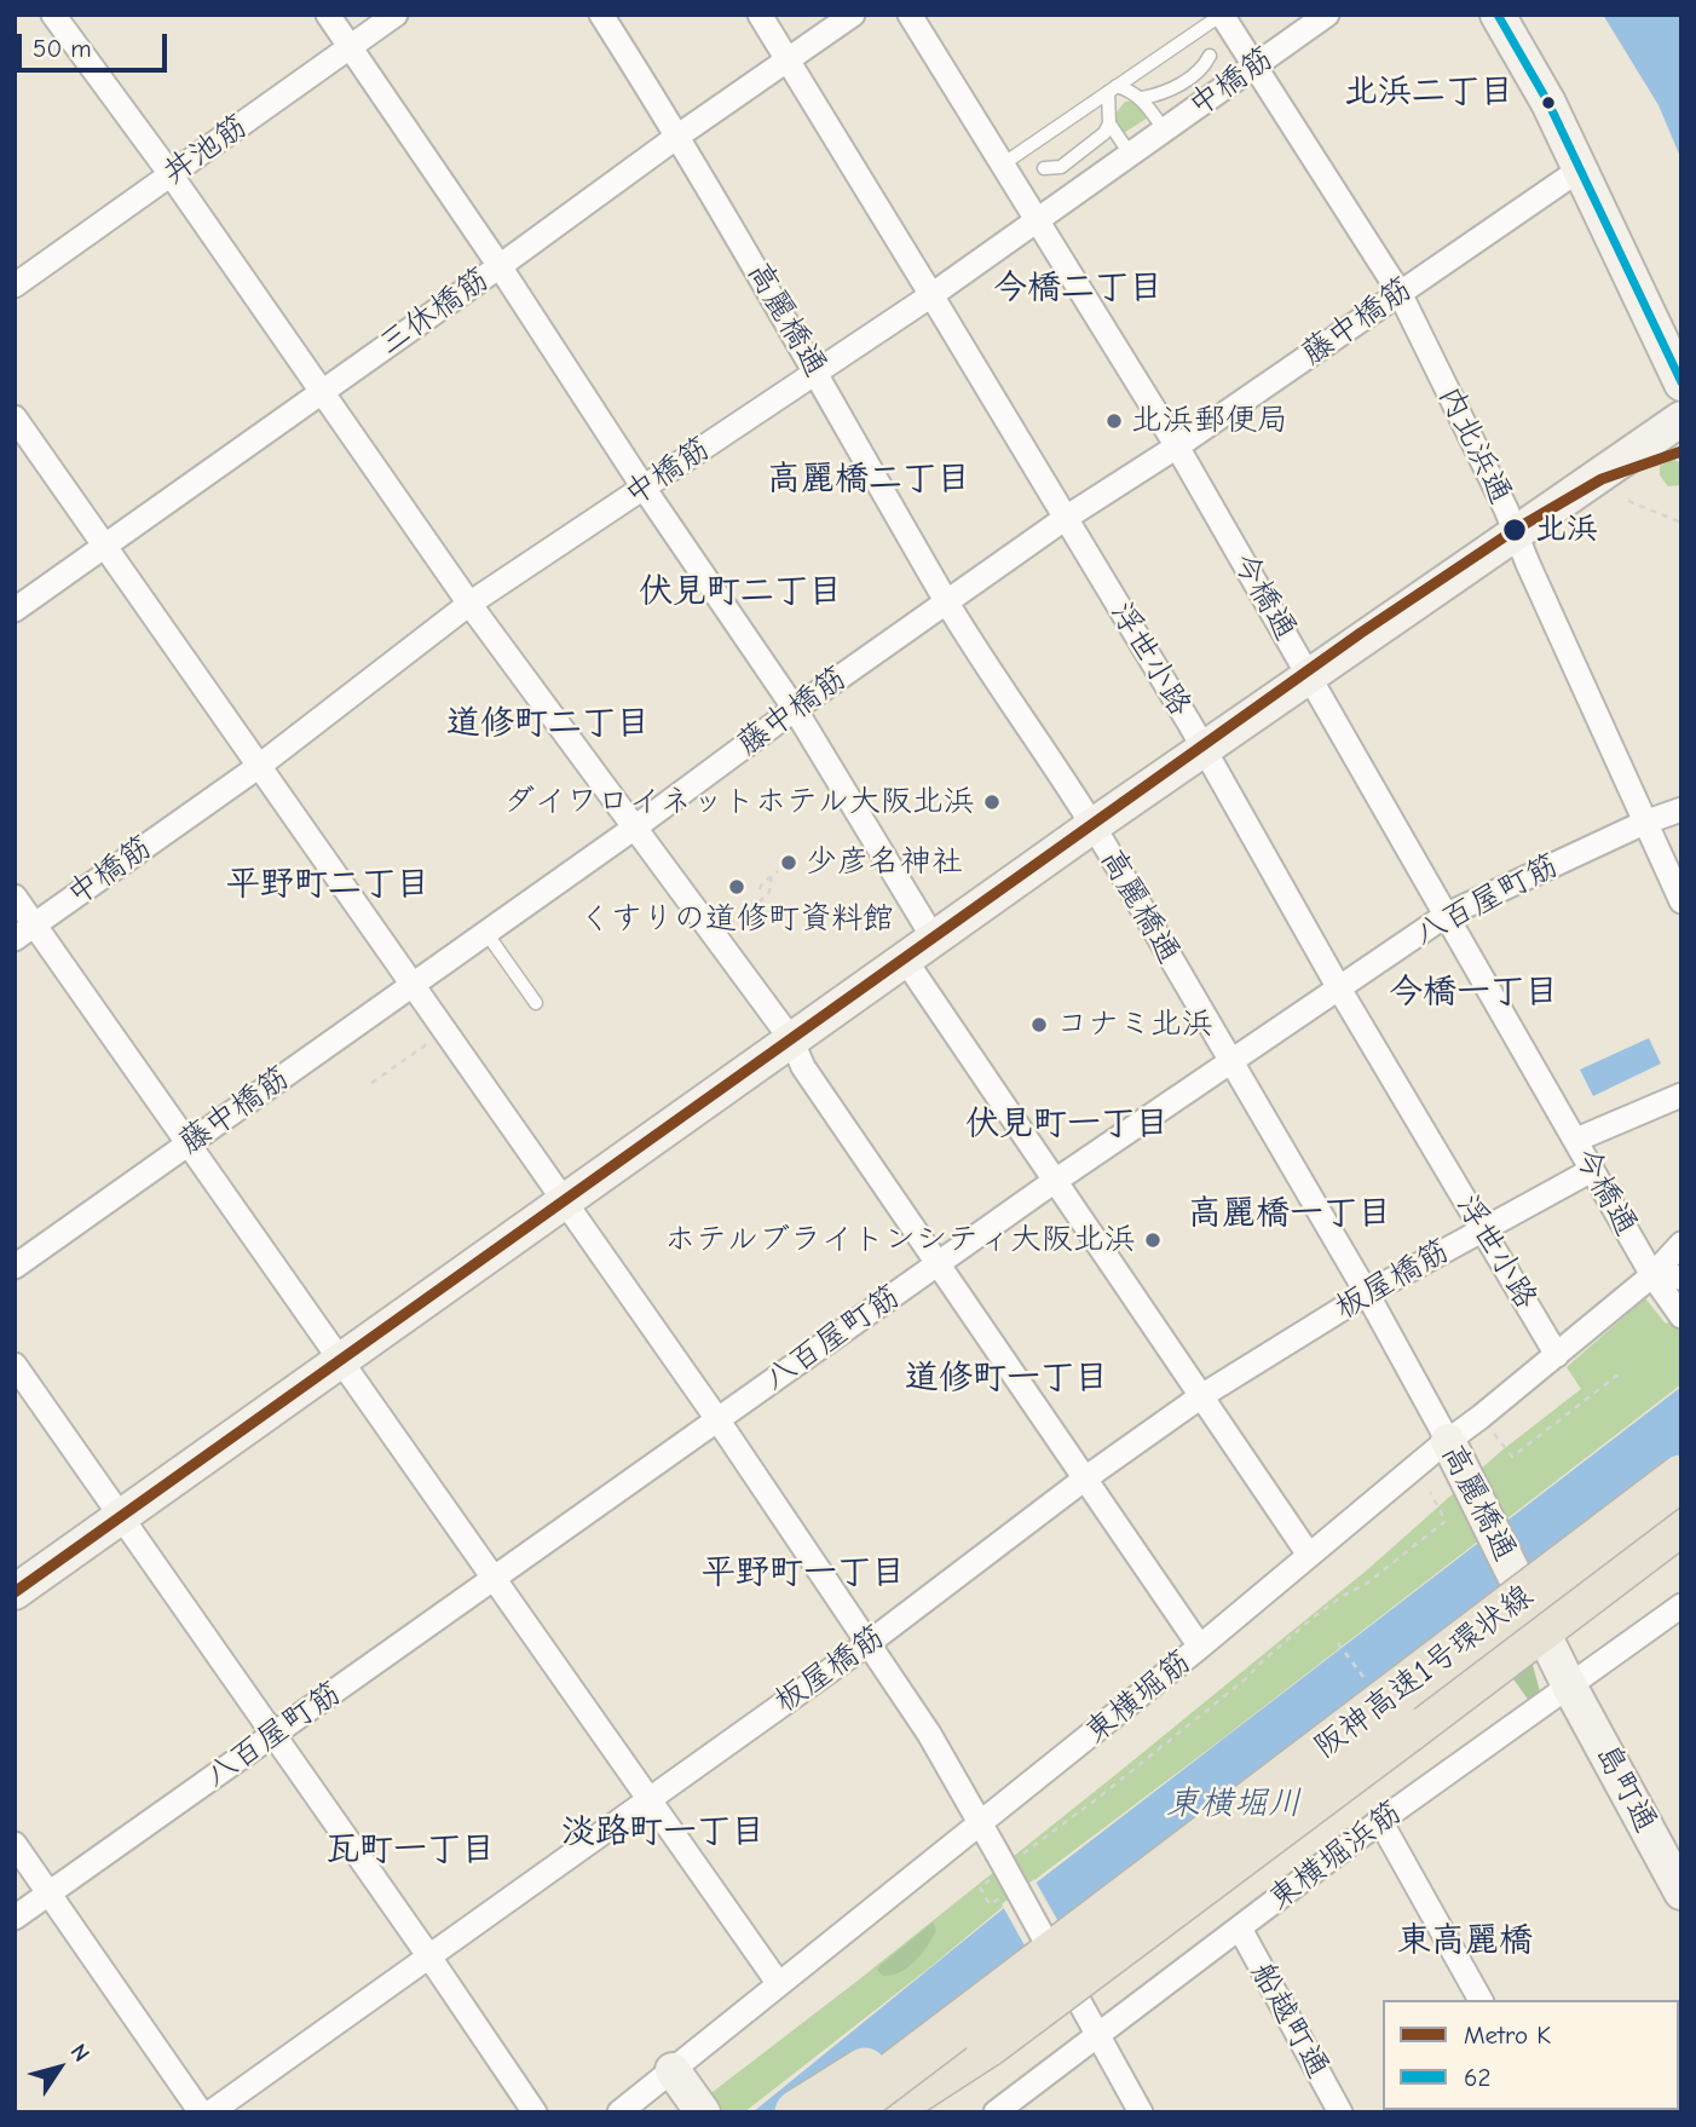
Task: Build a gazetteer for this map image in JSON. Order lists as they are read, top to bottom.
{
  "streets": {
    "highway": ["阪神高速1号環状線"],
    "main road": ["高麗橋通", "島町通"],
    "street": [
      "中橋筋",
      "丼池筋",
      "三休橋筋",
      "藤中橋筋",
      "内北浜通",
      "今橋通",
      "浮世小路",
      "八百屋町筋",
      "板屋橋筋",
      "東横堀筋",
      "東横堀浜筋",
      "船越町通"
    ]
  },
  "crossings": [
    ["中橋筋", "高麗橋通"],
    ["中橋筋", "内北浜通"],
    ["中橋筋", "今橋通"],
    ["中橋筋", "浮世小路"],
    ["三休橋筋", "高麗橋通"],
    ["三休橋筋", "浮世小路"],
    ["高麗橋通", "藤中橋筋"],
    ["高麗橋通", "八百屋町筋"],
    ["高麗橋通", "板屋橋筋"],
    ["高麗橋通", "東横堀筋"],
    ["高麗橋通", "島町通"],
    ["高麗橋通", "東横堀浜筋"],
    ["藤中橋筋", "内北浜通"],
    ["藤中橋筋", "今橋通"],
    ["藤中橋筋", "浮世小路"],
    ["内北浜通", "八百屋町筋"],
    ["今橋通", "八百屋町筋"],
    ["今橋通", "板屋橋筋"],
    ["今橋通", "東横堀筋"],
    ["浮世小路", "八百屋町筋"],
    ["浮世小路", "板屋橋筋"],
    ["浮世小路", "東横堀筋"],
    ["島町通", "東横堀浜筋"],
    ["東横堀浜筋", "船越町通"]
  ],
  "districts": [
    "北浜二丁目",
    "今橋二丁目",
    "高麗橋二丁目",
    "伏見町二丁目",
    "道修町二丁目",
    "平野町二丁目",
    "今橋一丁目",
    "伏見町一丁目",
    "高麗橋一丁目",
    "道修町一丁目",
    "平野町一丁目",
    "淡路町一丁目",
    "瓦町一丁目",
    "東高麗橋"
  ],
  "water": ["東横堀川"],
  "places": [
    "北浜郵便局",
    "北浜",
    "ダイワロイネットホテル大阪北浜",
    "少彦名神社",
    "くすりの道修町資料館",
    "コナミ北浜",
    "ホテルブライトンシティ大阪北浜"
  ],
  "lines": ["transit line 62", "metro line K"],
  "legend": ["Metro K", "62"],
  "scale_bar": "50 m",
  "north": "top right"
}
